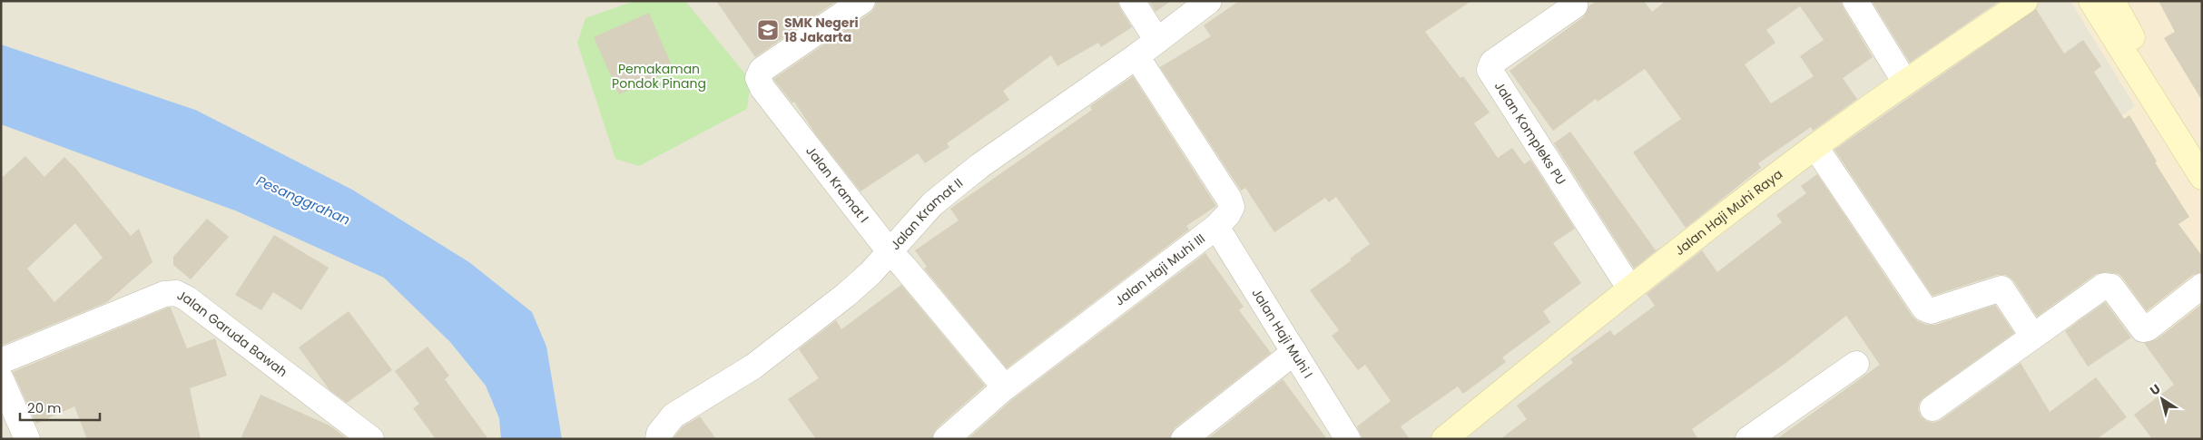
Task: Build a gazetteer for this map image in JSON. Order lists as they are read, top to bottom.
{
  "streets": {
    "street": [
      "Jalan Kompleks PU",
      "Jalan Kramat I",
      "Jalan Haji Muhi Raya",
      "Jalan Kramat II",
      "Jalan Haji Muhi III",
      "Jalan Haji Muhi I",
      "Jalan Garuda Bawah"
    ]
  },
  "crossings": [
    ["Jalan Kompleks PU", "Jalan Haji Muhi Raya"],
    ["Jalan Kramat I", "Jalan Kramat II"],
    ["Jalan Kramat I", "Jalan Haji Muhi III"],
    ["Jalan Kramat II", "Jalan Haji Muhi III"],
    ["Jalan Haji Muhi III", "Jalan Haji Muhi I"]
  ],
  "water": ["Pesanggrahan"],
  "parks": ["Pemakaman Pondok Pinang"],
  "places": {
    "school or university": ["SMK Negeri 18 Jakarta"]
  },
  "scale_bar": "20 m",
  "north": "top left"
}
